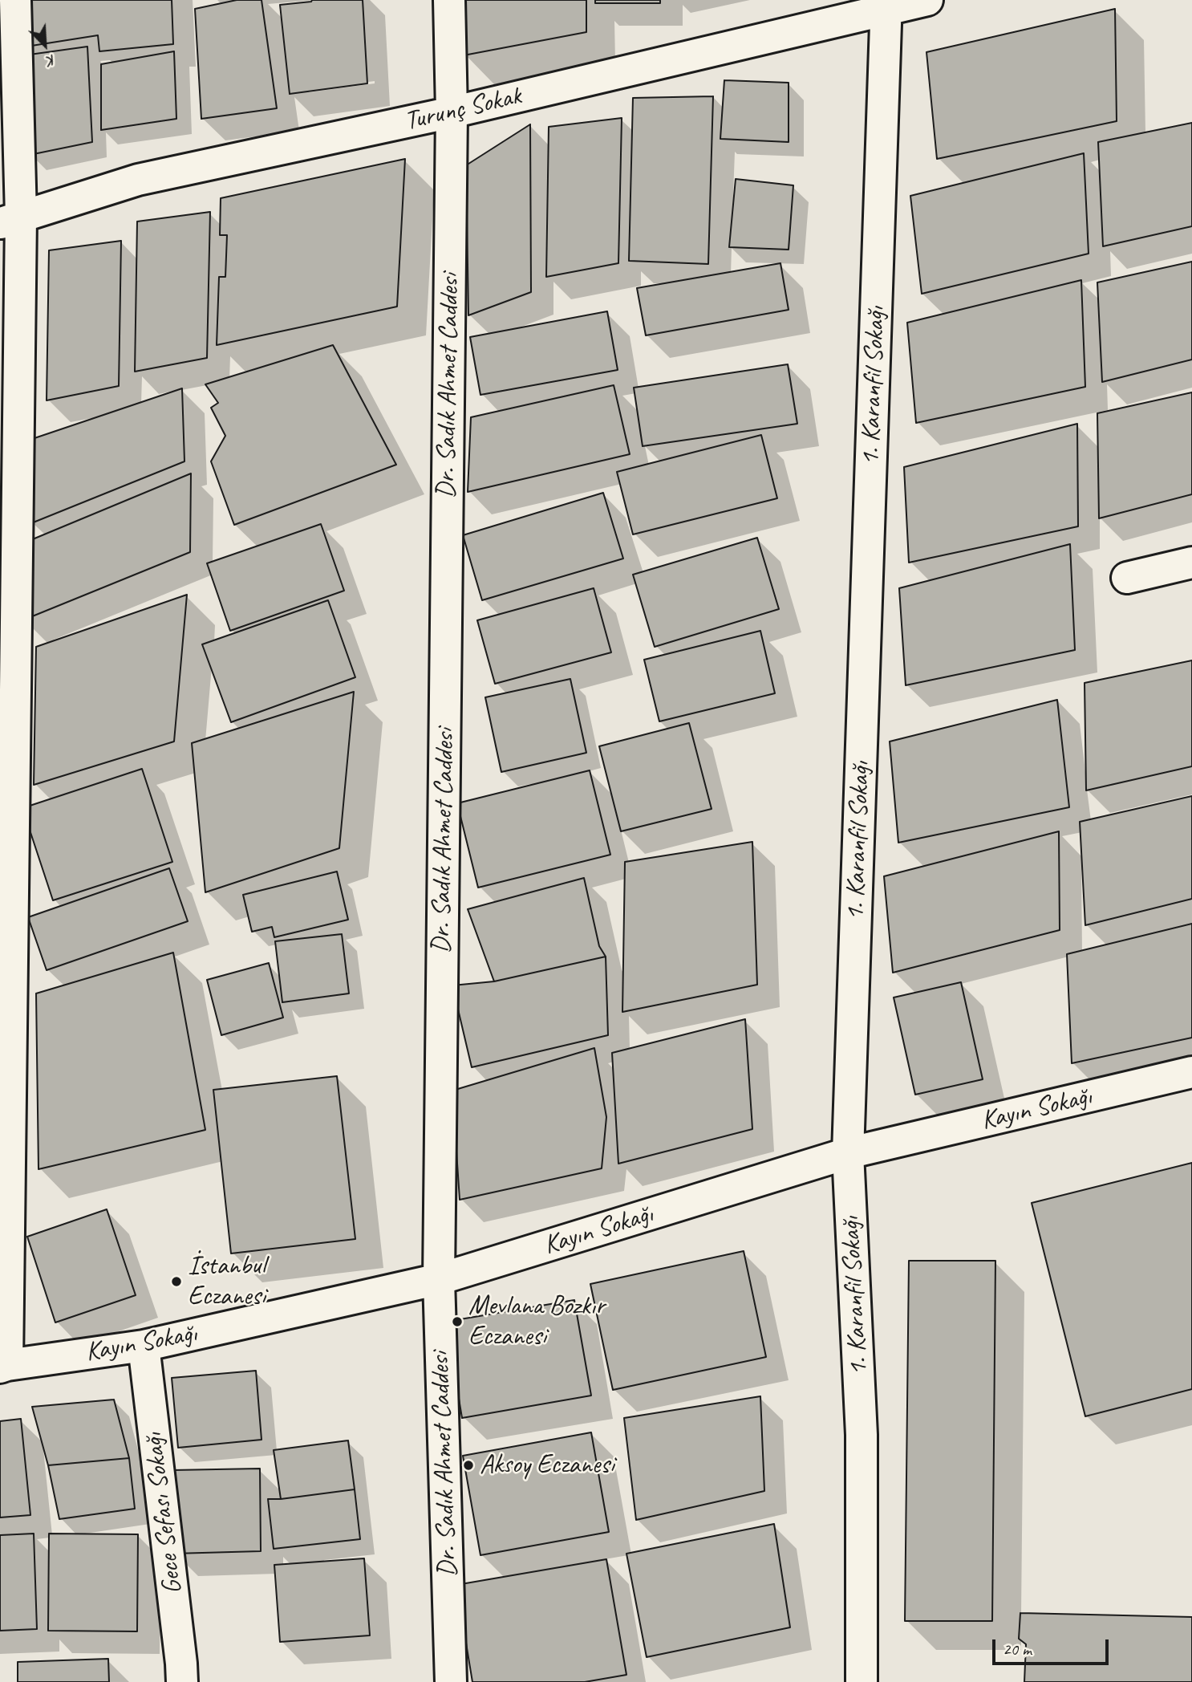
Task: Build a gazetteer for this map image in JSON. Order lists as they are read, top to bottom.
{
  "streets": {
    "street": [
      "Turunç Sokak",
      "Dr. Sadık Ahmet Caddesi",
      "1. Karanfil Sokağı",
      "Kayın Sokağı",
      "Gece Sefası Sokağı"
    ]
  },
  "crossings": [
    ["Turunç Sokak", "Dr. Sadık Ahmet Caddesi"],
    ["Turunç Sokak", "1. Karanfil Sokağı"],
    ["Dr. Sadık Ahmet Caddesi", "Kayın Sokağı"],
    ["1. Karanfil Sokağı", "Kayın Sokağı"],
    ["Kayın Sokağı", "Gece Sefası Sokağı"]
  ],
  "places": ["İstanbul Eczanesi", "Mevlana Bozkır Eczanesi", "Aksoy Eczanesi"],
  "scale_bar": "20 m",
  "north": "bottom right"
}
